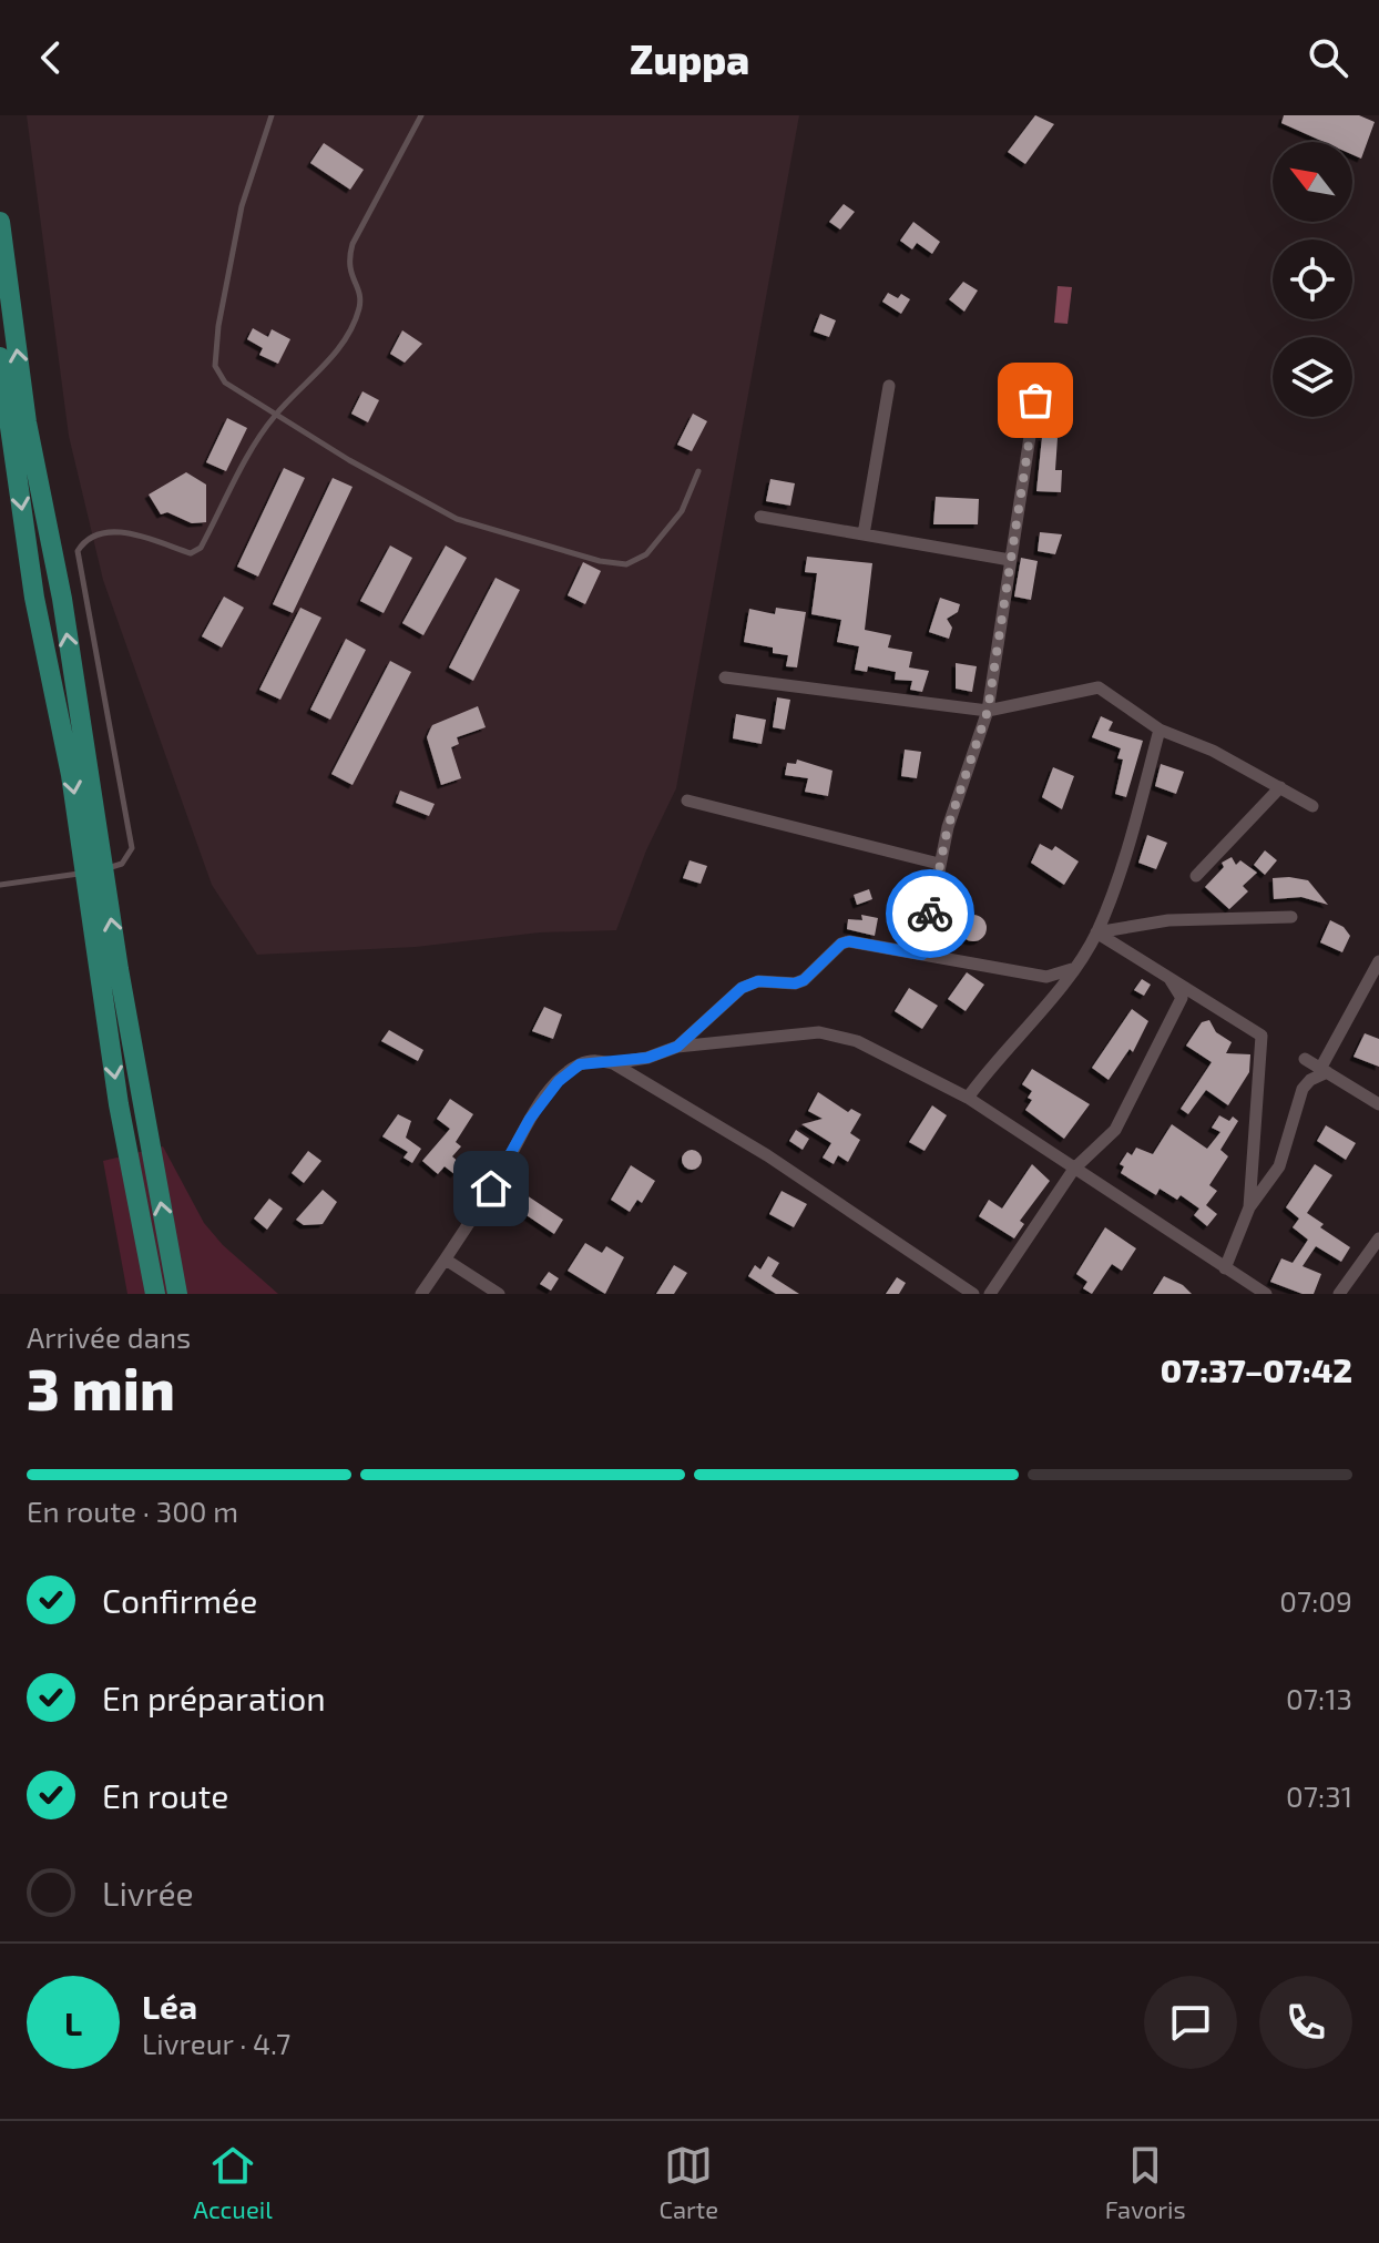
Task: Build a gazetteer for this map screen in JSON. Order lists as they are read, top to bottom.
{
  "north": "top left",
  "page": {
    "header": "Zuppa",
    "heading": ["3 min", "Arrivée dans", "07:37–07:42"],
    "panel": ["Léa", "Livreur · 4.7"],
    "bar": "En route · 300 m",
    "list": [
      ["Confirmée", "07:09"],
      ["En préparation", "07:13"],
      ["En route", "07:31"],
      "Livrée"
    ],
    "round": "L",
    "tabs": ["Accueil", "Carte", "Favoris"]
  }
}
